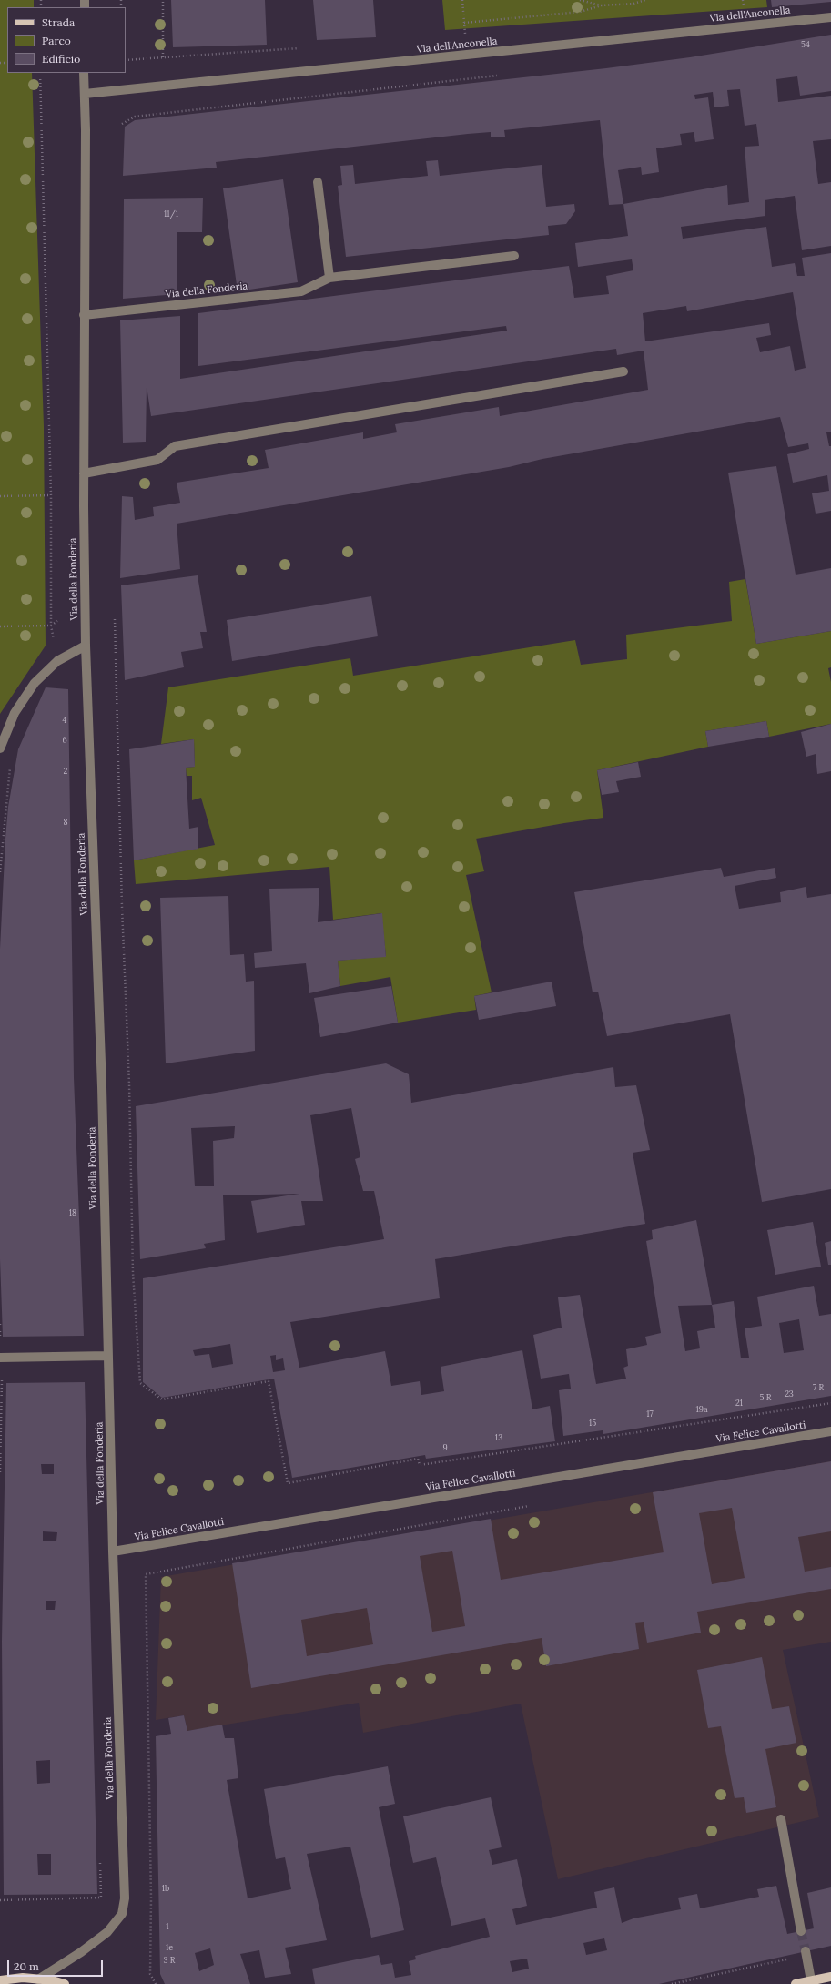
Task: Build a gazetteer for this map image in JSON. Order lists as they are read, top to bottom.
{
  "streets": {
    "street": ["Via dell'Anconella", "Via della Fonderia", "Via Felice Cavallotti"]
  },
  "crossings": [
    ["Via dell'Anconella", "Via della Fonderia"],
    ["Via della Fonderia", "Via Felice Cavallotti"]
  ],
  "house_numbers": [
    "54",
    "11/1",
    "4",
    "6",
    "2",
    "8",
    "18",
    "7 R",
    "23",
    "5 R",
    "21",
    "19a",
    "17",
    "15",
    "13",
    "9",
    "1b",
    "1",
    "1e",
    "3 R"
  ],
  "legend": ["Strada", "Parco", "Edificio"],
  "scale_bar": "20 m"
}
